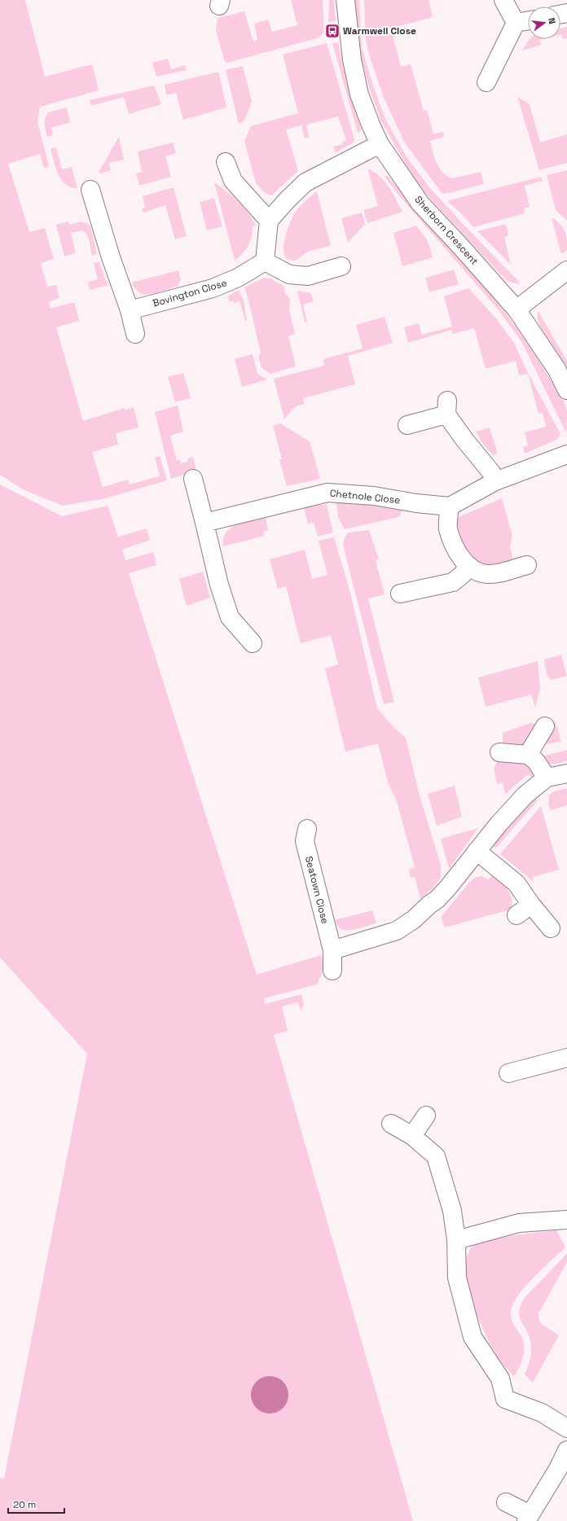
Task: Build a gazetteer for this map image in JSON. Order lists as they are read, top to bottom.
{
  "streets": {
    "street": [
      "Sherborn Crescent",
      "Bovington Close",
      "Chetnole Close",
      "Seatown Close"
    ]
  },
  "places": {
    "bus stop": ["Warmwell Close"]
  },
  "scale_bar": "20 m",
  "north": "right"
}
